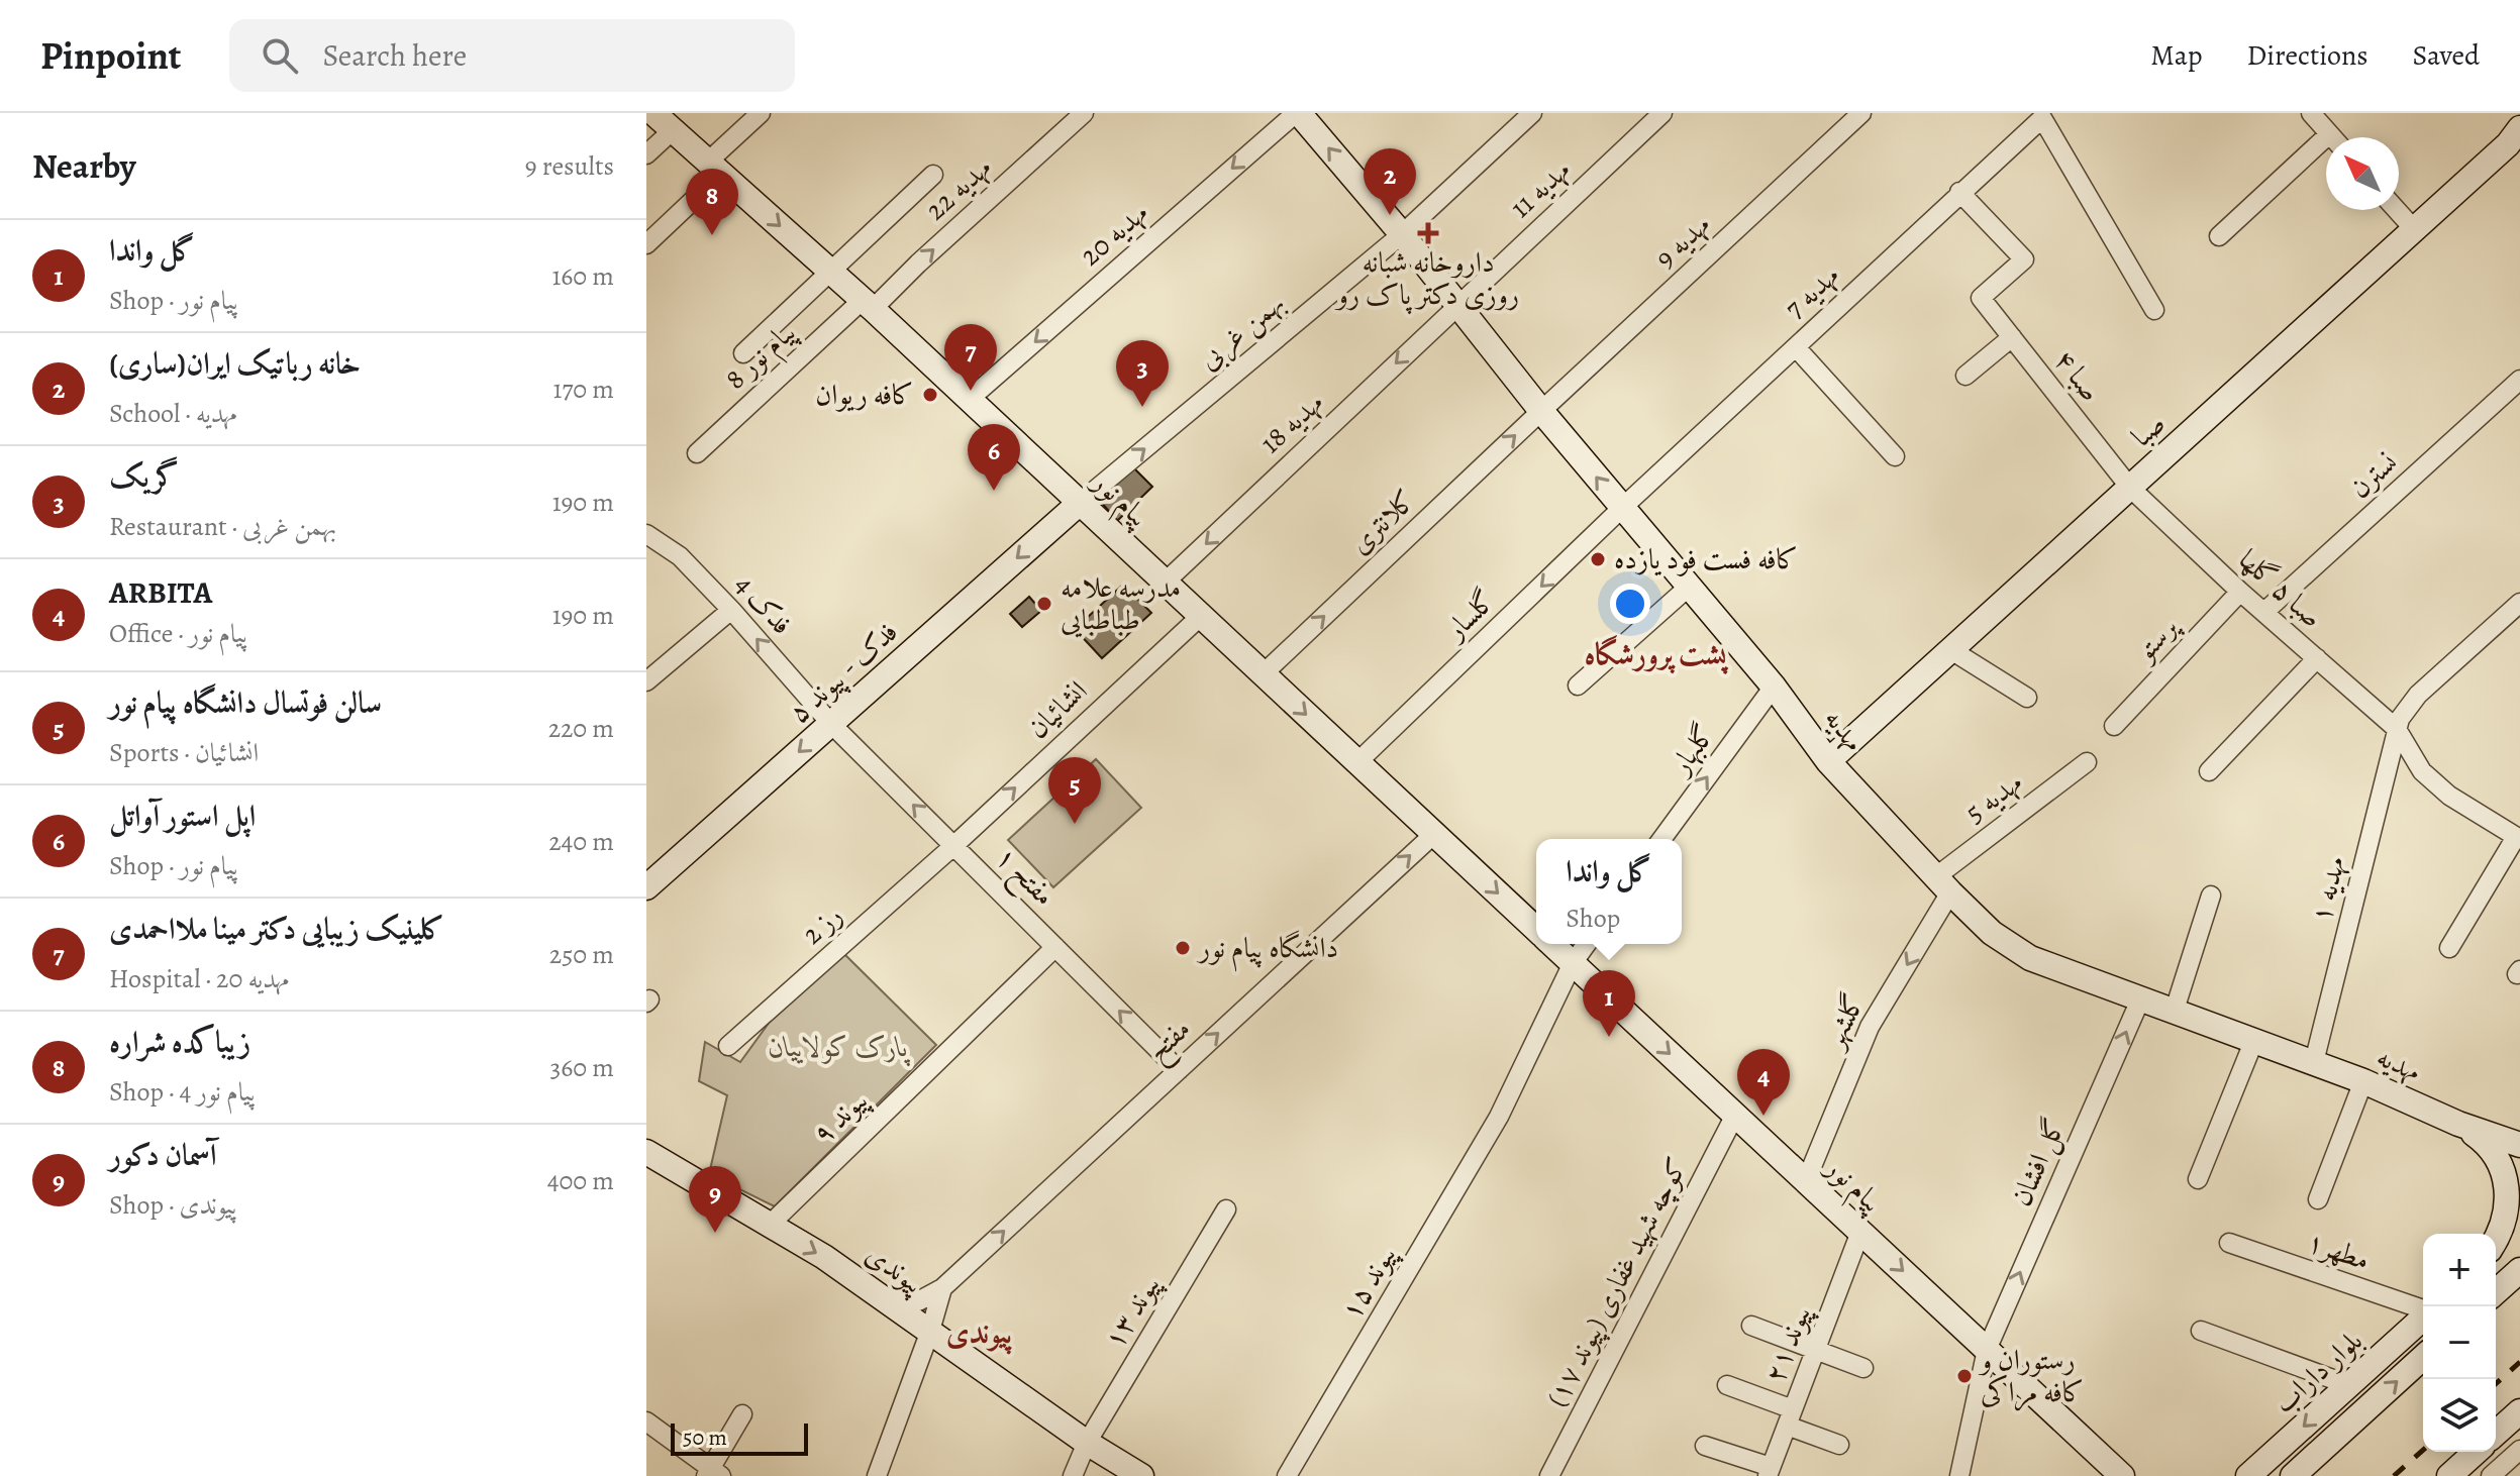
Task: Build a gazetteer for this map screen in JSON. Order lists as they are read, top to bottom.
{
  "streets": {
    "street": [
      "مهدیه 22",
      "مهدیه 11",
      "مهدیه 20",
      "مهدیه 9",
      "مهدیه 7",
      "بهمن غربی",
      "پیام نور 8",
      "صبا ۴",
      "مهدیه 18",
      "صبا",
      "نسترن",
      "پیام نور",
      "کلانتری",
      "صبا ۵ گلها",
      "فدک 4",
      "گلسار",
      "پرستو",
      "فدک - پیوند ۵",
      "انشائیان",
      "مهدیه",
      "گلبهار",
      "مهدیه 5",
      "مفتح ۱",
      "مهدیه ۱",
      "رز 2",
      "گلشهر",
      "مفتح",
      "پیوند ۹",
      "گل افشان",
      "مطهر۱",
      "پیوندی",
      "پیوند ۱۵",
      "کوچه شهید غفاری (پیوند ۱۷)",
      "پیوند ۱۳",
      "پیوند ۲۱",
      "بلوار داراب"
    ]
  },
  "crossings": [
    ["مهدیه 22", "پیام نور 8"],
    ["مهدیه 22", "پیام نور"],
    ["مهدیه 11", "مهدیه 18"],
    ["مهدیه 11", "مهدیه"],
    ["مهدیه 20", "پیام نور"],
    ["مهدیه 20", "مهدیه"],
    ["مهدیه 9", "کلانتری"],
    ["مهدیه 9", "مهدیه"],
    ["مهدیه 7", "صبا ۴"],
    ["مهدیه 7", "گلسار"],
    ["مهدیه 7", "مهدیه"],
    ["بهمن غربی", "پیام نور"],
    ["بهمن غربی", "فدک - پیوند ۵"],
    ["بهمن غربی", "مهدیه"],
    ["پیام نور 8", "پیام نور"],
    ["صبا ۴", "صبا"],
    ["صبا ۴", "صبا ۵ گلها"],
    ["مهدیه 18", "پیام نور"],
    ["مهدیه 18", "مهدیه"],
    ["صبا", "صبا ۵ گلها"],
    ["صبا", "مهدیه"],
    ["نسترن", "صبا ۵ گلها"],
    ["پیام نور", "کلانتری"],
    ["پیام نور", "گلسار"],
    ["پیام نور", "فدک - پیوند ۵"],
    ["پیام نور", "انشائیان"],
    ["پیام نور", "گلشهر"],
    ["پیام نور", "مفتح"],
    ["پیام نور", "گل افشان"],
    ["پیام نور", "پیوند ۱۵"],
    ["پیام نور", "کوچه شهید غفاری (پیوند ۱۷)"],
    ["پیام نور", "پیوند ۲۱"],
    ["کلانتری", "مهدیه"],
    ["صبا ۵ گلها", "پرستو"],
    ["صبا ۵ گلها", "مهدیه ۱"],
    ["فدک 4", "فدک - پیوند ۵"],
    ["فدک 4", "مفتح ۱"],
    ["گلسار", "مهدیه"],
    ["فدک - پیوند ۵", "مفتح ۱"],
    ["انشائیان", "مفتح ۱"],
    ["انشائیان", "رز 2"],
    ["مهدیه", "گلبهار"],
    ["مهدیه", "مهدیه 5"],
    ["مهدیه", "مهدیه ۱"],
    ["مهدیه", "گلشهر"],
    ["مهدیه", "گل افشان"],
    ["مهدیه 5", "گلشهر"],
    ["مفتح ۱", "رز 2"],
    ["مفتح ۱", "مفتح"],
    ["مفتح ۱", "پیوند ۹"],
    ["پیوند ۹", "پیوندی"],
    ["پیوندی", "پیوند ۱۳"]
  ],
  "one_way": [
    "مهدیه 20",
    "بهمن غربی",
    "مهدیه 18",
    "پیام نور",
    "کلانتری",
    "فدک 4",
    "فدک - پیوند ۵",
    "انشائیان",
    "مفتح ۱",
    "گلشهر",
    "مفتح"
  ],
  "districts": ["پشت پرورشگاه", "پیوندی"],
  "parks": ["پارک کولاییان"],
  "places": {
    "health": ["داروخانه شبانه روزی دکتر پاک رو"],
    "other": [
      "کافه ریوان",
      "کافه فست فود یازده",
      "مدرسه علامه طباطبایی",
      "دانشگاه پیام نور",
      "رستوران و کافه مراکی"
    ]
  },
  "scale_bar": "50 m",
  "north": "top left",
  "page": {
    "header": "Pinpoint",
    "search": "Search here",
    "nav": ["Map", "Directions", "Saved"],
    "heading": ["Nearby", "9 results"],
    "pins": [
      "2",
      "8",
      "7",
      "3",
      "6",
      "5",
      "1",
      "4",
      "9"
    ],
    "list": [
      {
        "mark": "1",
        "name": "گل واندا",
        "note": "Shop · پیام نور",
        "value": "160 m"
      },
      {
        "mark": "2",
        "name": "خانه رباتیک ایران(ساری)",
        "note": "School · مهدیه",
        "value": "170 m"
      },
      {
        "mark": "3",
        "name": "گریک",
        "note": "Restaurant · بهمن غربی",
        "value": "190 m"
      },
      {
        "mark": "4",
        "name": "ARBITA",
        "note": "Office · پیام نور",
        "value": "190 m"
      },
      {
        "mark": "5",
        "name": "سالن فوتسال دانشگاه پیام نور",
        "note": "Sports · انشائیان",
        "value": "220 m"
      },
      {
        "mark": "6",
        "name": "اپل استور آواتل",
        "note": "Shop · پیام نور",
        "value": "240 m"
      },
      {
        "mark": "7",
        "name": "کلینیک زیبایی دکتر مینا ملااحمدی",
        "note": "Hospital · مهدیه 20",
        "value": "250 m"
      },
      {
        "mark": "8",
        "name": "زیباکده شراره",
        "note": "Shop · پیام نور 4",
        "value": "360 m"
      },
      {
        "mark": "9",
        "name": "آسمان دکور",
        "note": "Shop · پیوندی",
        "value": "400 m"
      }
    ],
    "popup": ["گل واندا", "Shop"],
    "map_buttons": ["+", "−"],
    "scale": "50 m"
  }
}
